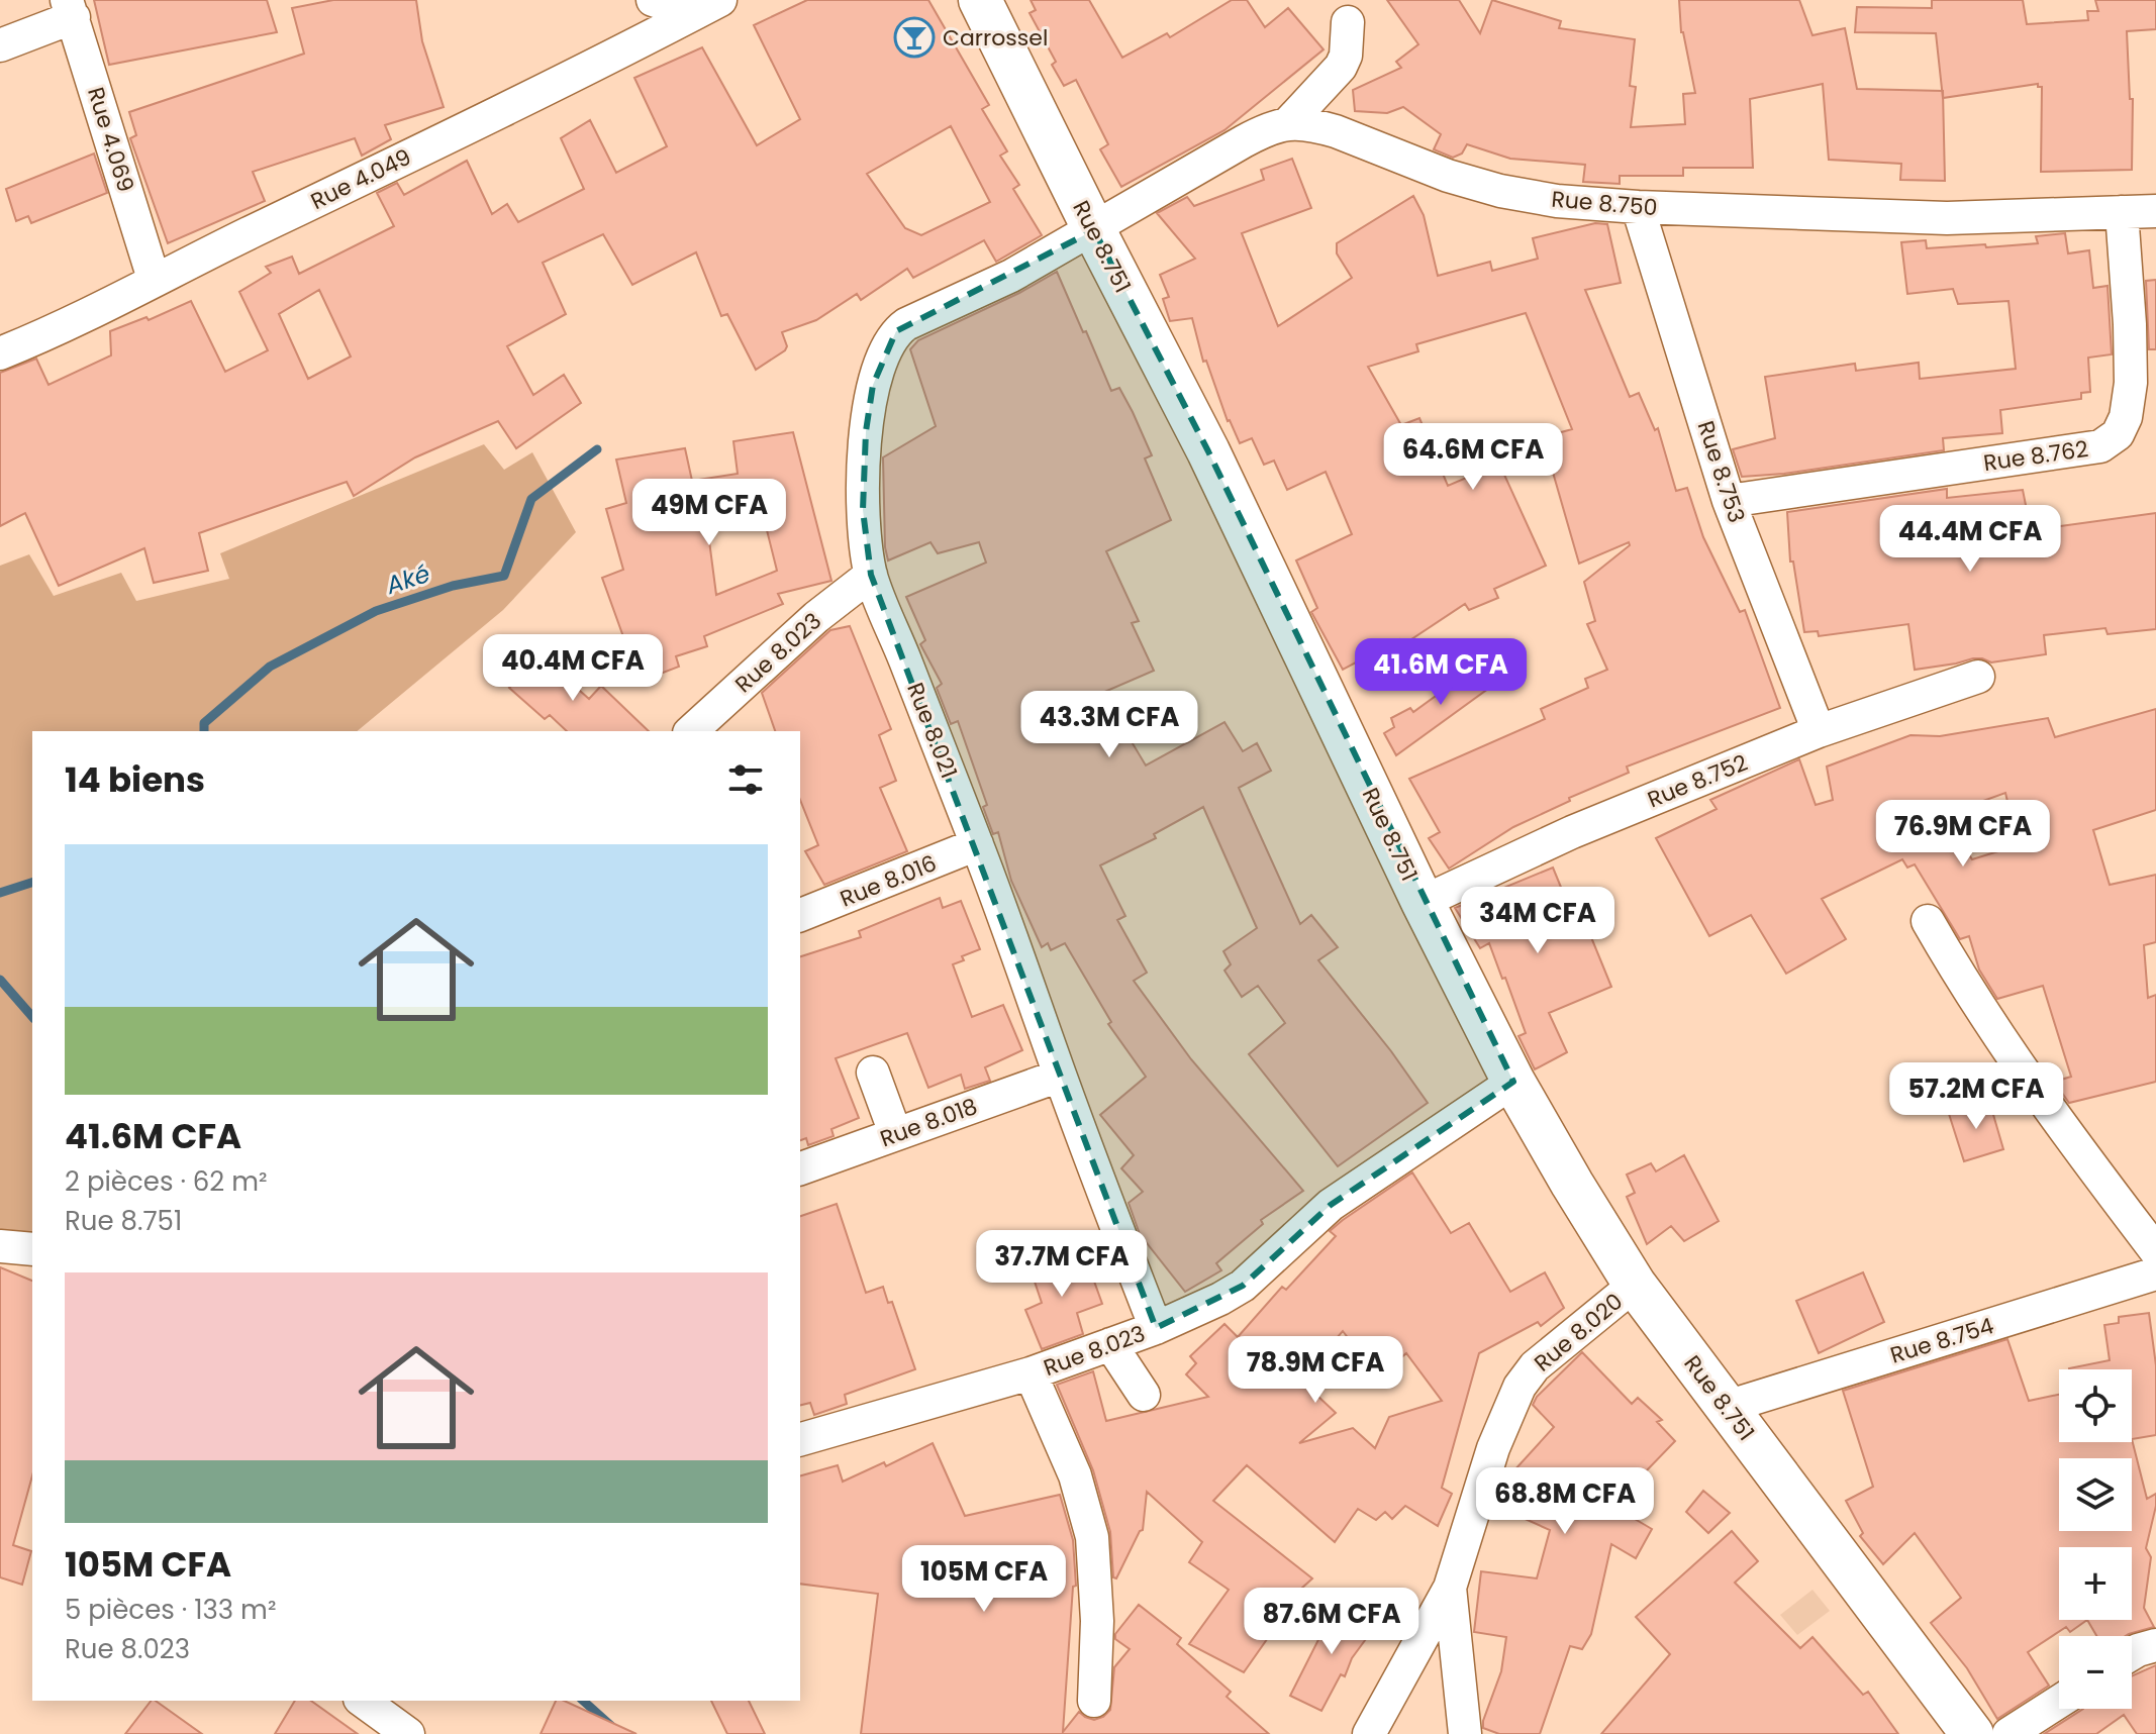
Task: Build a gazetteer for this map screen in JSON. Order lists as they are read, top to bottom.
{
  "streets": {
    "main road": ["Rue 8.751"],
    "street": [
      "Rue 4.069",
      "Rue 4.049",
      "Rue 8.750",
      "Rue 8.762",
      "Rue 8.753",
      "Rue 8.023",
      "Rue 8.021",
      "Rue 8.752",
      "Rue 8.016",
      "Rue 8.018",
      "Rue 8.020",
      "Rue 8.754"
    ]
  },
  "crossings": [
    ["Rue 4.069", "Rue 4.049"],
    ["Rue 8.750", "Rue 8.762"],
    ["Rue 8.750", "Rue 8.753"],
    ["Rue 8.751", "Rue 8.023"],
    ["Rue 8.751", "Rue 8.021"],
    ["Rue 8.751", "Rue 8.752"],
    ["Rue 8.751", "Rue 8.020"],
    ["Rue 8.751", "Rue 8.754"],
    ["Rue 8.762", "Rue 8.753"],
    ["Rue 8.753", "Rue 8.752"],
    ["Rue 8.023", "Rue 8.021"],
    ["Rue 8.021", "Rue 8.016"],
    ["Rue 8.021", "Rue 8.018"]
  ],
  "water": ["Aké"],
  "places": {
    "bar": ["Carrossel"]
  },
  "page": {
    "price": [
      "64.6M CFA",
      "49M CFA",
      "44.4M CFA",
      "40.4M CFA",
      "41.6M CFA",
      "43.3M CFA",
      "76.9M CFA",
      "34M CFA",
      "57.2M CFA",
      "37.7M CFA",
      "78.9M CFA",
      "68.8M CFA",
      "105M CFA",
      "87.6M CFA"
    ],
    "heading": "14 biens",
    "list": [
      {
        "name": "41.6M CFA",
        "note": "2 pièces · 62 m² · Rue 8.751"
      },
      {
        "name": "105M CFA",
        "note": "5 pièces · 133 m² · Rue 8.023"
      }
    ],
    "map_buttons": ["+", "−"]
  }
}
